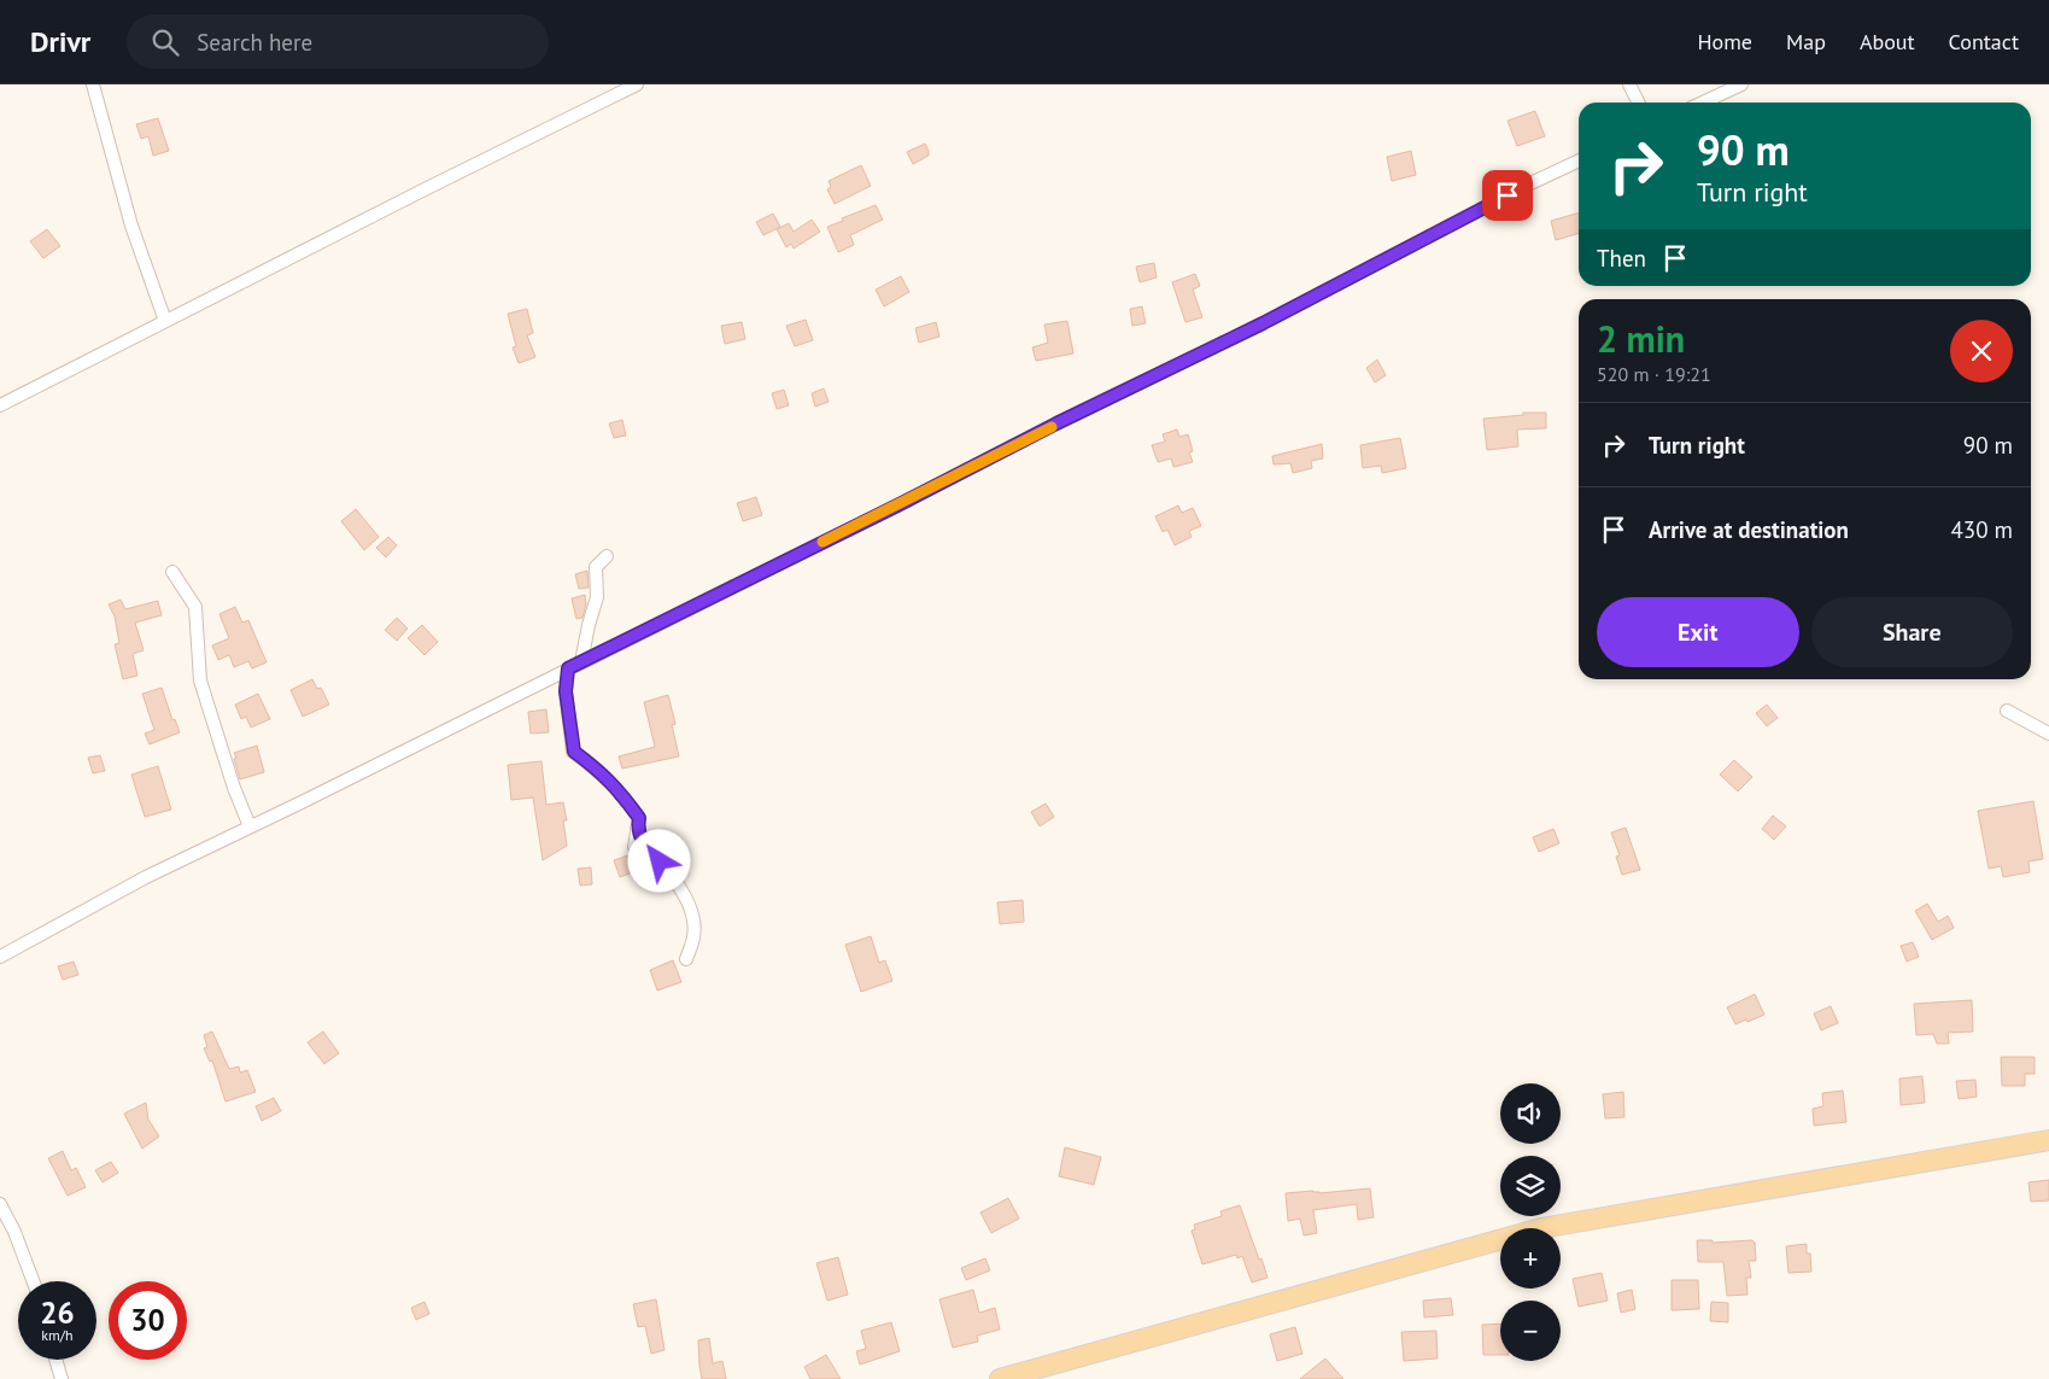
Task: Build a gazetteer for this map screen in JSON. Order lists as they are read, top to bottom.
{
  "page": {
    "header": "Drivr",
    "search": "Search here",
    "nav": [
      "Home",
      "Map",
      "About",
      "Contact"
    ],
    "turn": ["90 m", "Turn right"],
    "then": "Then",
    "heading": ["2 min", "520 m · 19:21"],
    "list": [
      {
        "name": "Turn right",
        "value": "90 m"
      },
      {
        "name": "Arrive at destination",
        "value": "430 m"
      }
    ],
    "buttons": ["Exit", "Share"],
    "map_buttons": ["+", "−"],
    "speed": "26 km/h",
    "limit": "30"
  }
}
